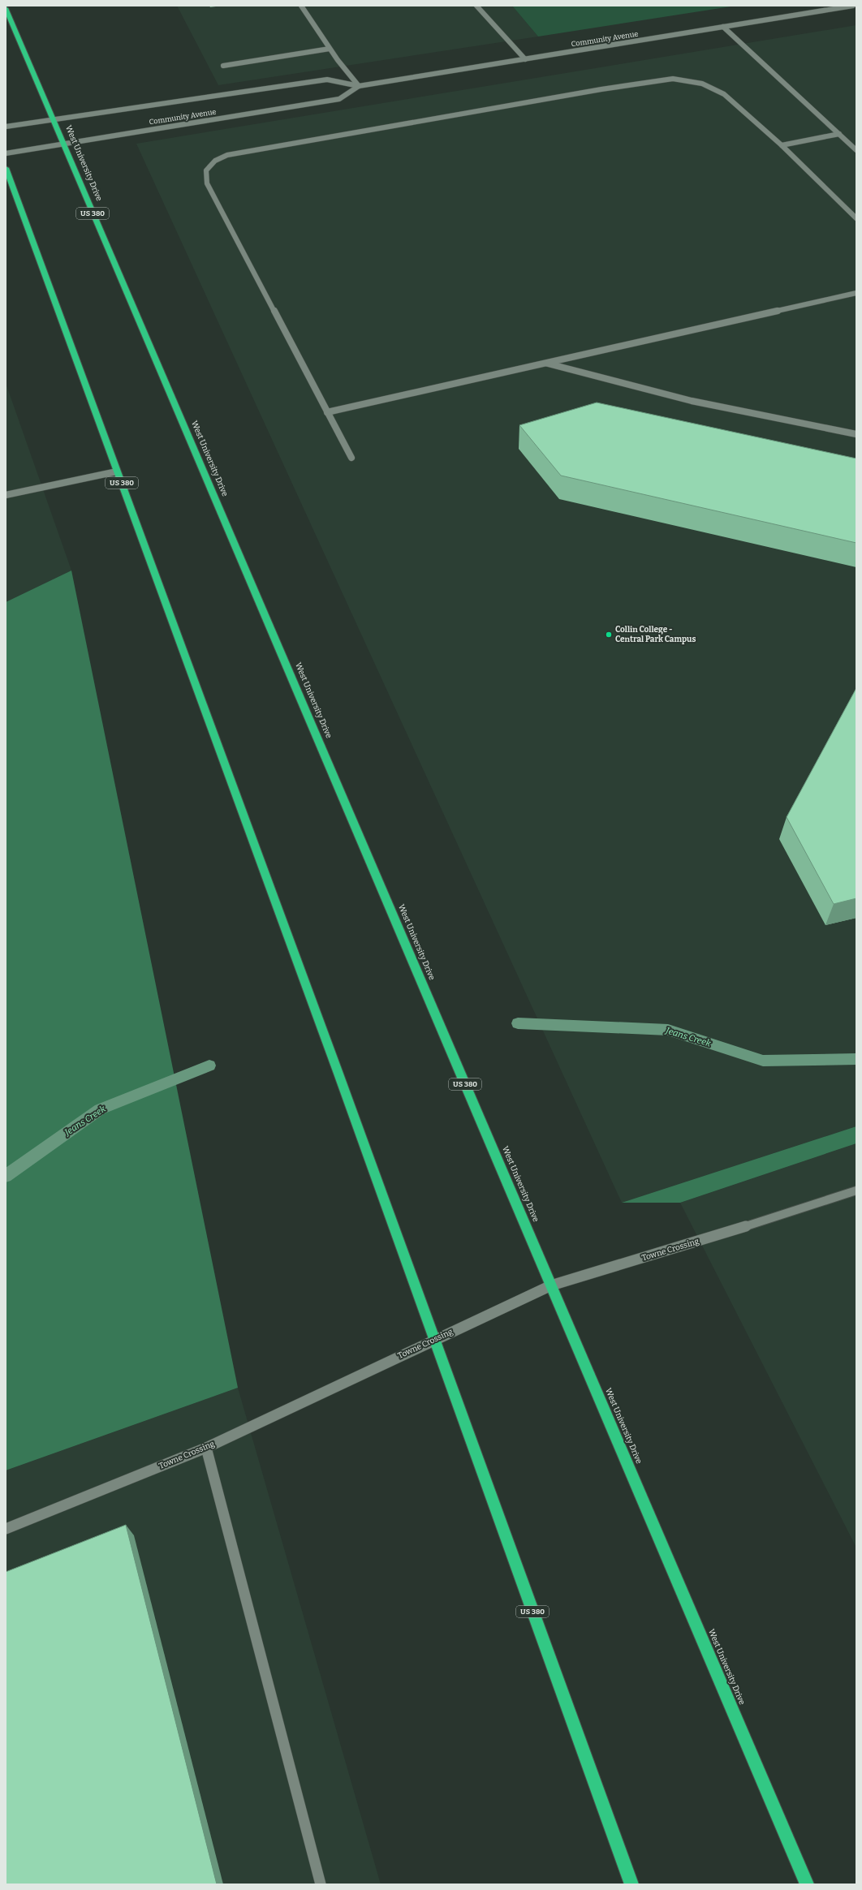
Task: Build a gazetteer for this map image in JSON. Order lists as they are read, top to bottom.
{
  "streets": {
    "highway": ["West University Drive", "US 380"],
    "street": ["Community Avenue", "Towne Crossing"]
  },
  "crossings": [
    ["Community Avenue", "West University Drive"],
    ["West University Drive", "Towne Crossing"],
    ["US 380", "Towne Crossing"]
  ],
  "water": ["Jeans Creek"],
  "places": ["Collin College - Central Park Campus"]
}
